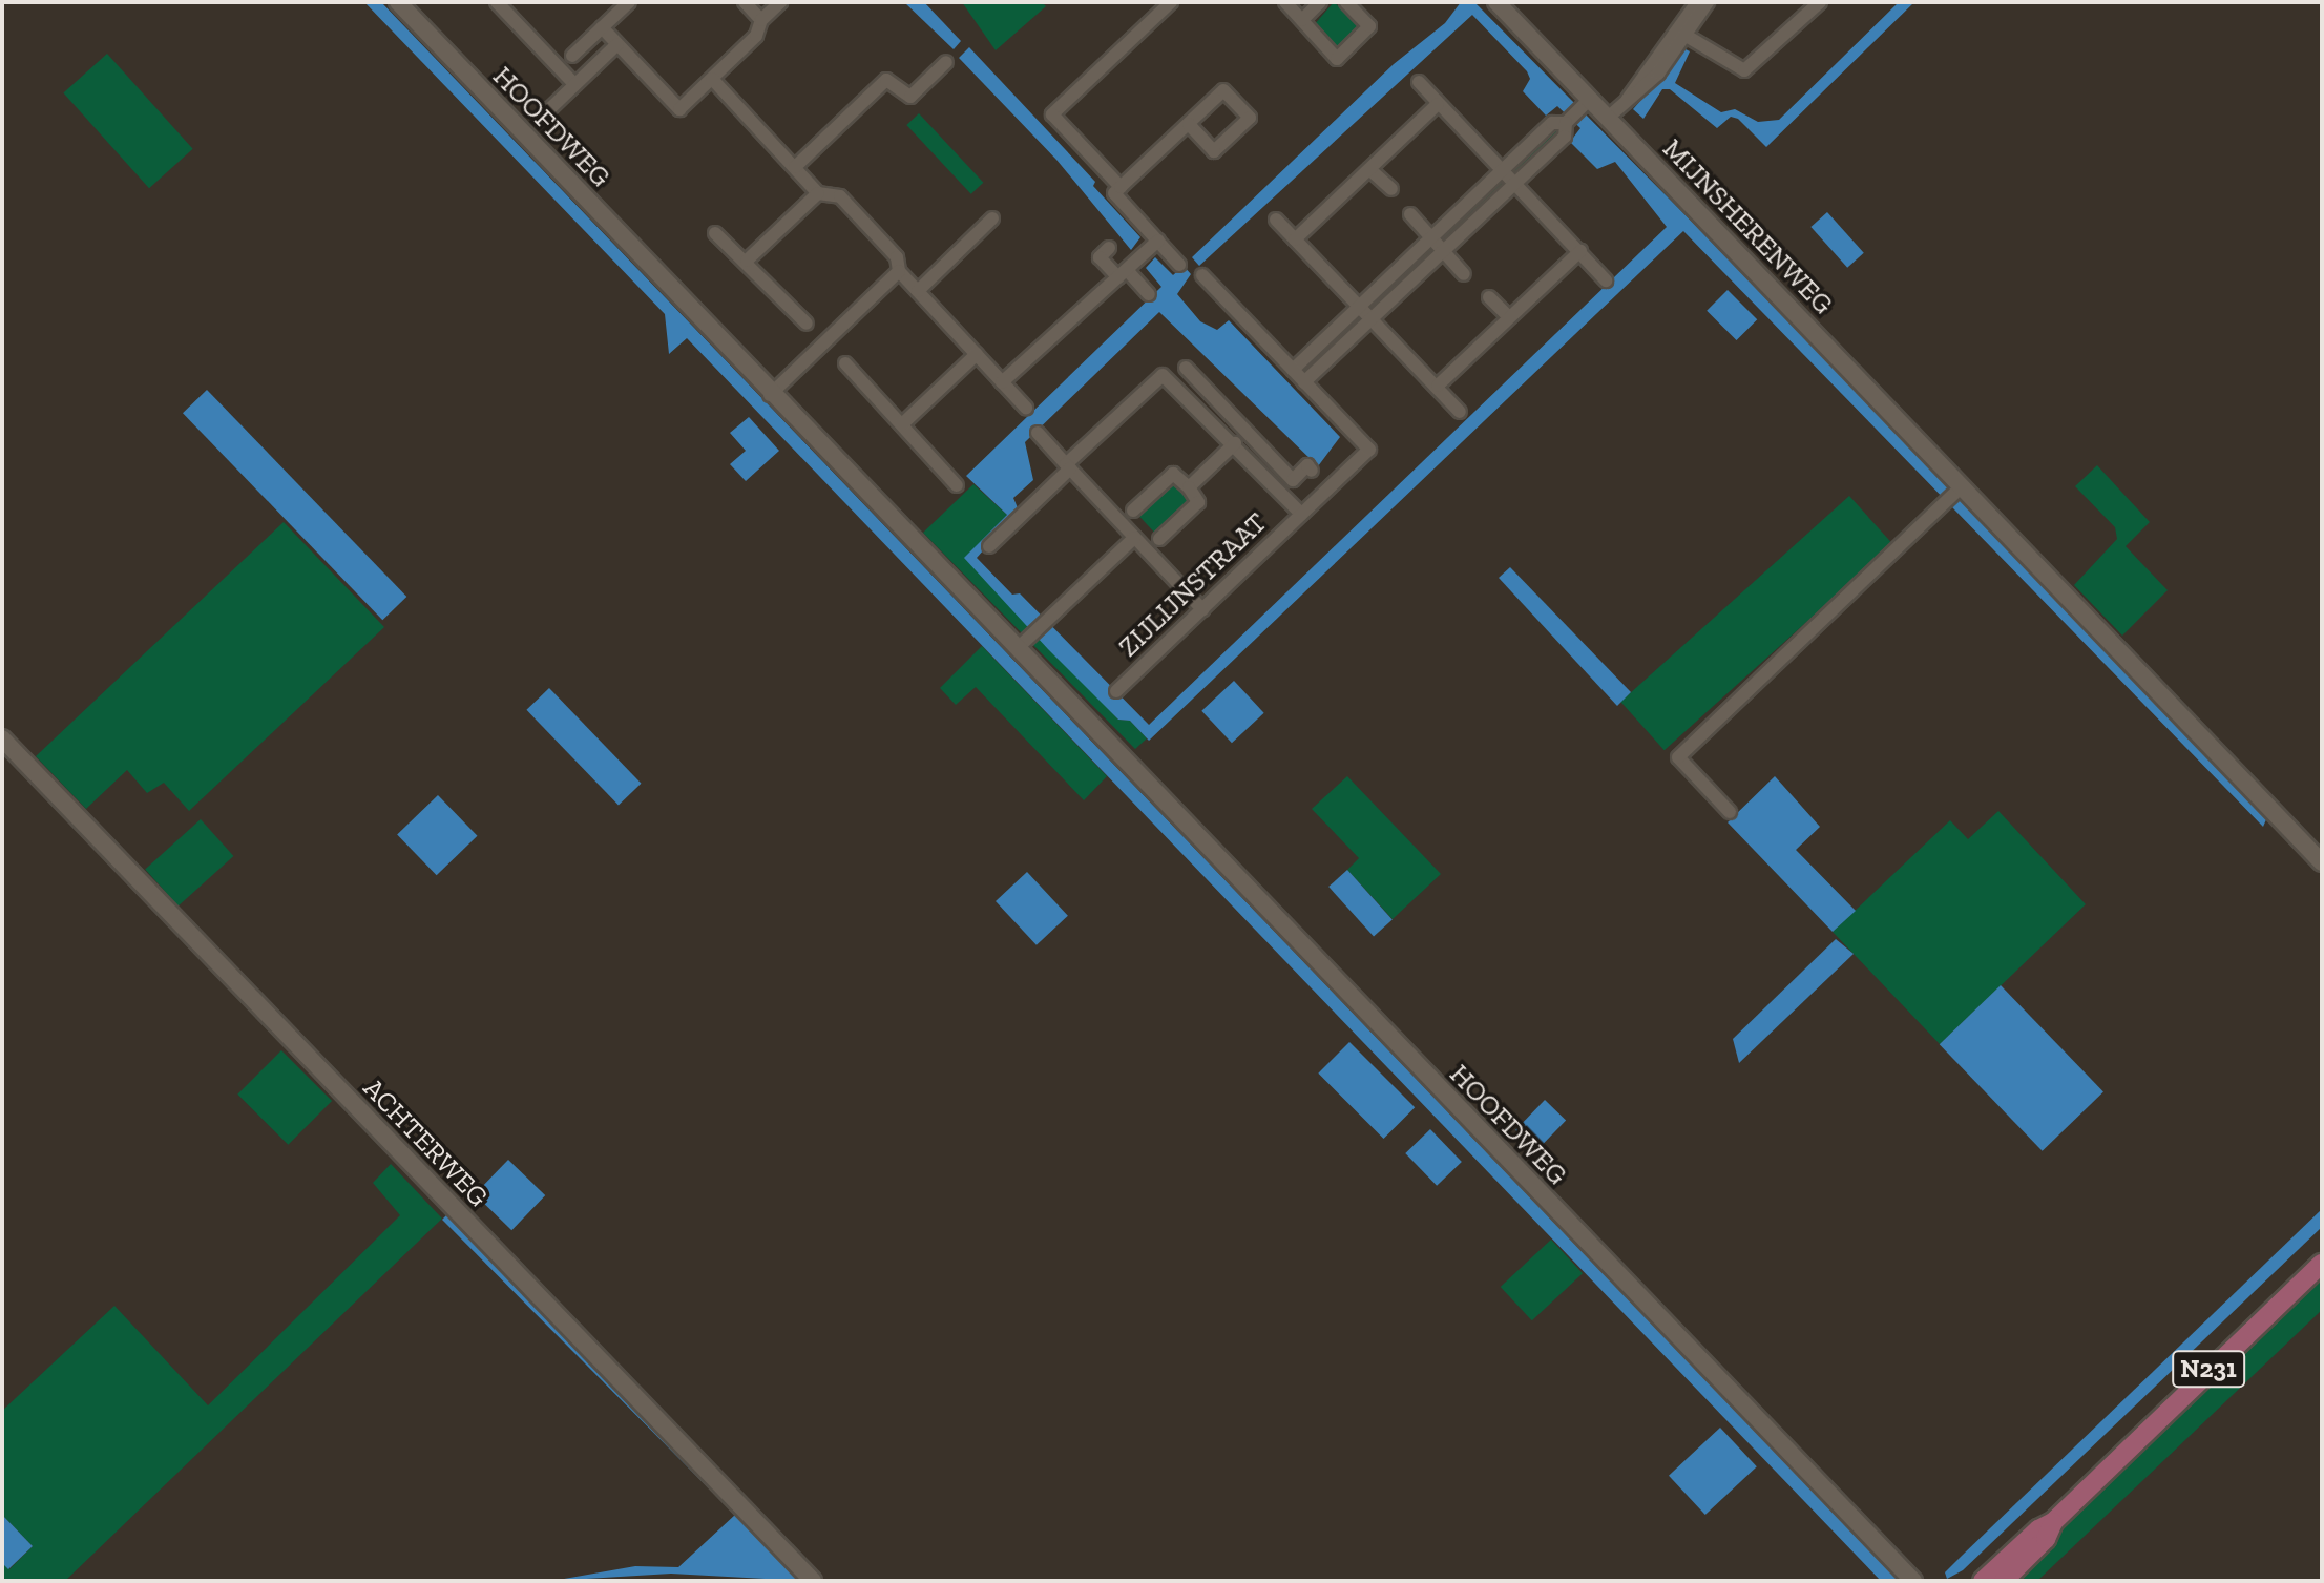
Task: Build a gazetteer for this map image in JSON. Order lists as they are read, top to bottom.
{
  "streets": {
    "main road": ["N231"],
    "street": [
      "HOOFDWEG",
      "MIJNSHERENWEG",
      "ZIJLIJNSTRAAT",
      "ACHTERWEG"
    ]
  }
}
